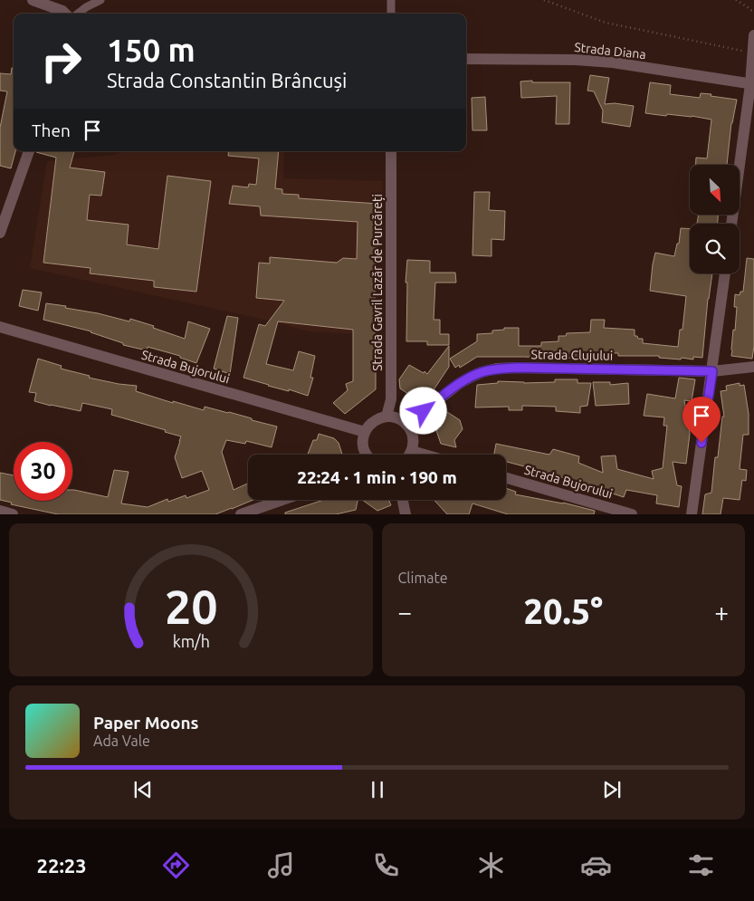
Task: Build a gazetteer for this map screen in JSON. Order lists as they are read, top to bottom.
{
  "streets": {
    "street": [
      "Strada Diana",
      "Strada Gavril Lazăr de Purcăreți",
      "Strada Clujului",
      "Strada Bujorului"
    ]
  },
  "north": "bottom right",
  "page": {
    "turn": ["150 m", "Strada Constantin Brâncuși"],
    "then": "Then",
    "limit": "30",
    "trip": "22:24 · 1 min · 190 m",
    "tile": "Climate",
    "heat": ["−", "20.5°", "+"],
    "song": ["Paper Moons", "Ada Vale"],
    "tabs": "22:23",
    "gauge": ["20", "km/h"]
  }
}
